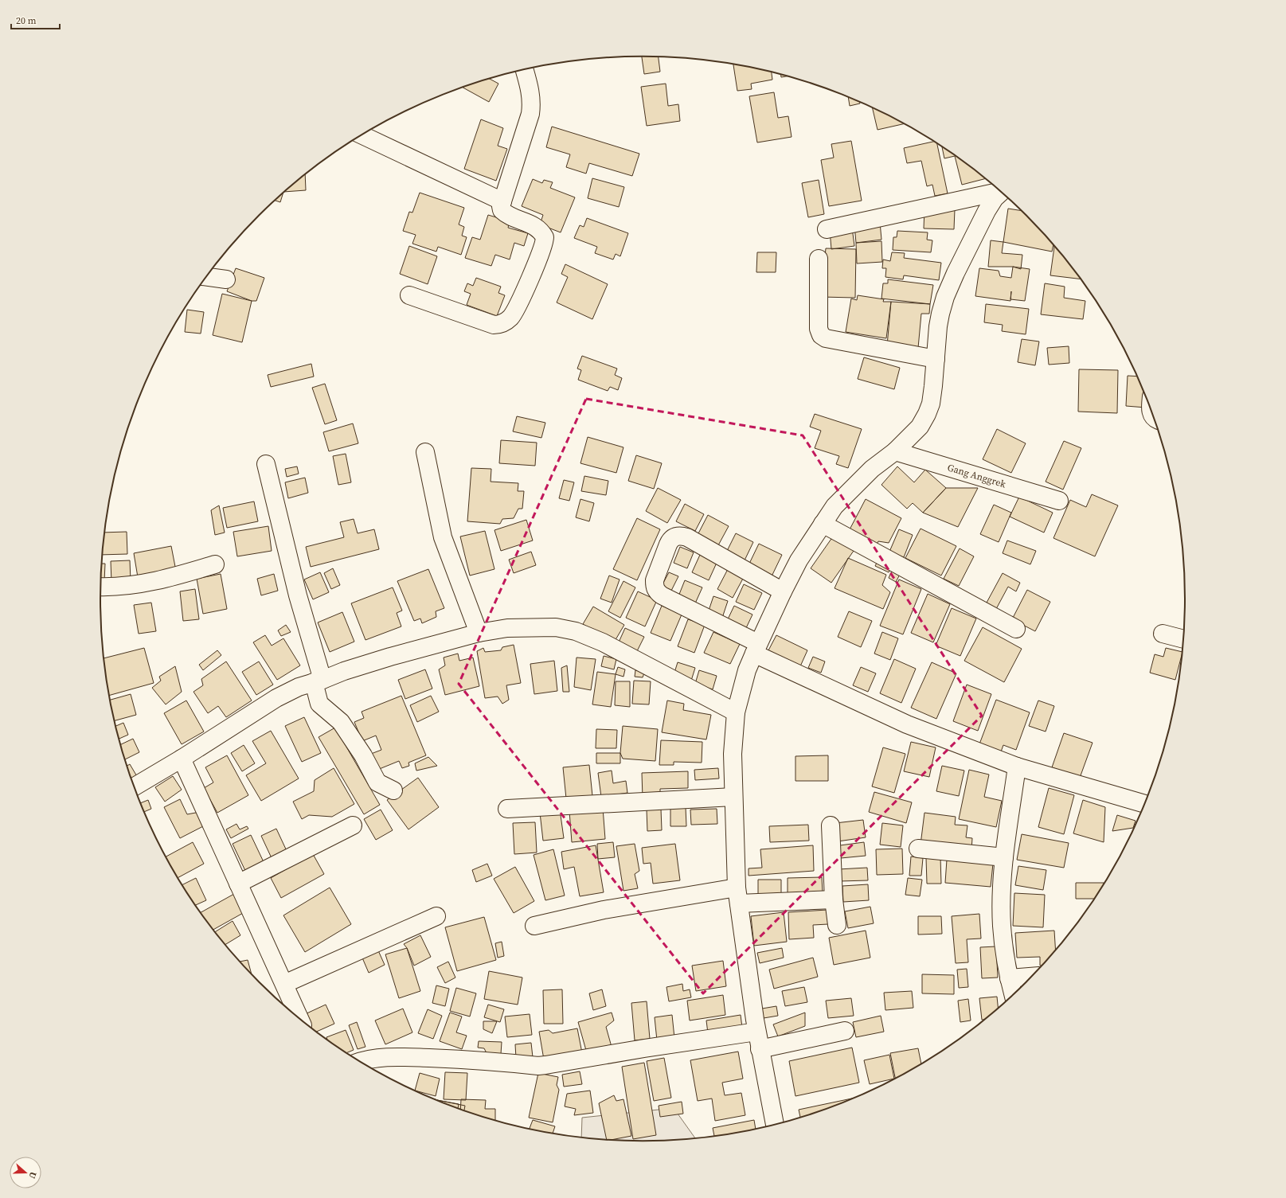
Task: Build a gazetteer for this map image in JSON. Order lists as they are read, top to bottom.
{
  "streets": {
    "street": ["Gang Anggrek"]
  },
  "scale_bar": "20 m",
  "north": "right"
}
